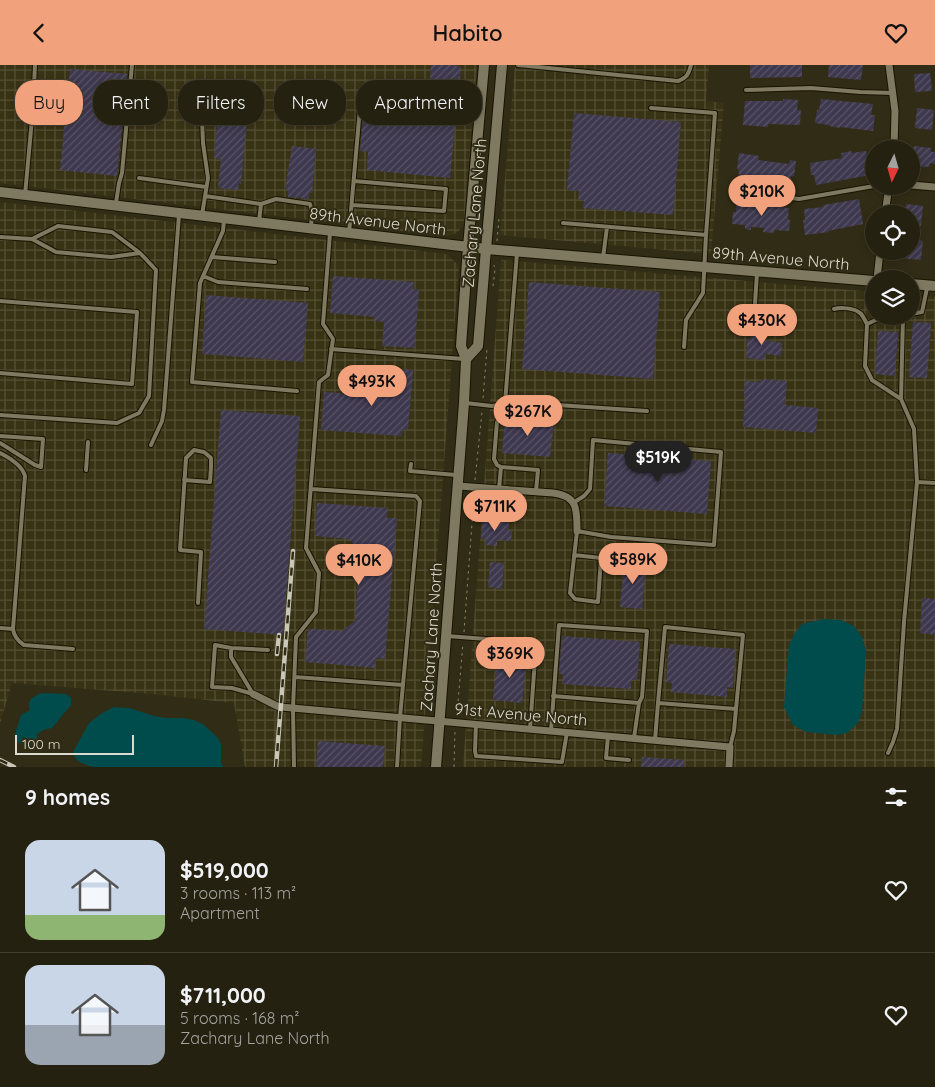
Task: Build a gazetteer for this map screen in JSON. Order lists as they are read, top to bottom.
{
  "streets": {
    "main road": ["Zachary Lane North", "89th Avenue North"],
    "street": ["91st Avenue North"]
  },
  "crossings": [
    ["Zachary Lane North", "89th Avenue North"],
    ["Zachary Lane North", "91st Avenue North"]
  ],
  "scale_bar": "100 m",
  "north": "bottom",
  "page": {
    "header": "Habito",
    "chip": [
      "Buy",
      "Rent",
      "Filters",
      "New",
      "Apartment"
    ],
    "price": [
      "$210K",
      "$430K",
      "$493K",
      "$267K",
      "$519K",
      "$711K",
      "$589K",
      "$410K",
      "$369K"
    ],
    "scale": "100 m",
    "heading": "9 homes",
    "list": [
      {
        "name": "$519,000",
        "note": "3 rooms · 113 m² · Apartment"
      },
      {
        "name": "$711,000",
        "note": "5 rooms · 168 m² · Zachary Lane North"
      }
    ]
  }
}
